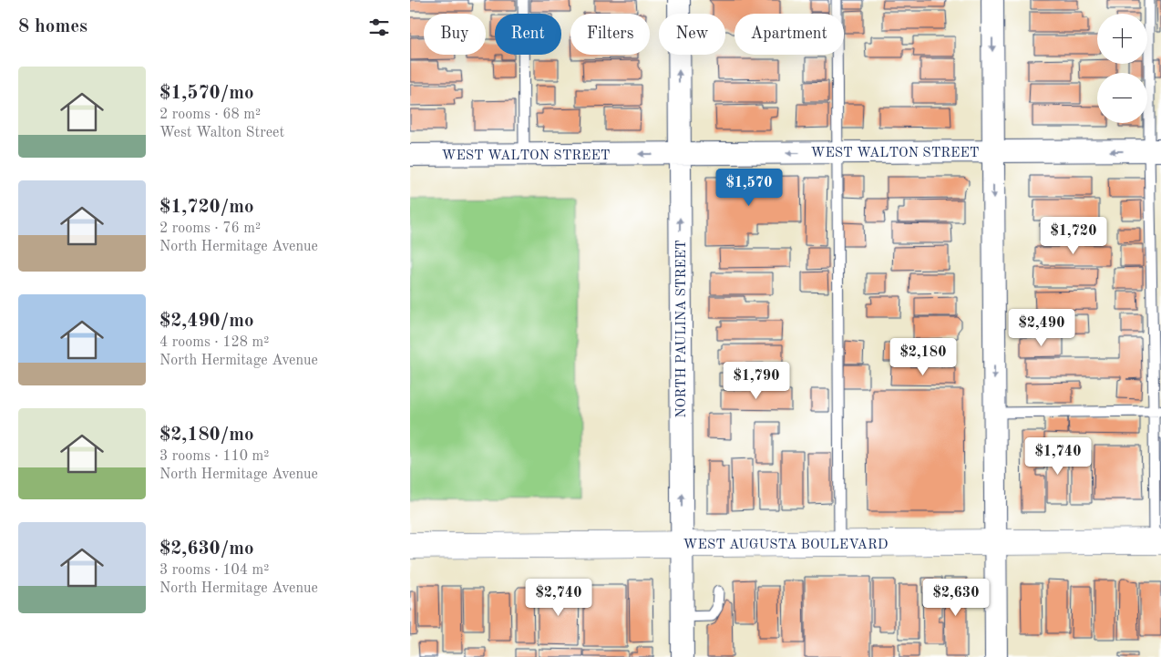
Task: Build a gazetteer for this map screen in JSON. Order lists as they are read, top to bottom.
{
  "streets": {
    "street": ["WEST WALTON STREET", "NORTH PAULINA STREET", "WEST AUGUSTA BOULEVARD"]
  },
  "crossings": [
    ["WEST WALTON STREET", "NORTH PAULINA STREET"],
    ["NORTH PAULINA STREET", "WEST AUGUSTA BOULEVARD"]
  ],
  "one_way": ["WEST WALTON STREET", "NORTH PAULINA STREET"],
  "page": {
    "heading": "8 homes",
    "map_buttons": ["+", "−"],
    "chip": [
      "Buy",
      "Rent",
      "Filters",
      "New",
      "Apartment"
    ],
    "list": [
      {
        "name": "$1,570/mo",
        "note": "2 rooms · 68 m² · West Walton Street"
      },
      {
        "name": "$1,720/mo",
        "note": "2 rooms · 76 m² · North Hermitage Avenue"
      },
      {
        "name": "$2,490/mo",
        "note": "4 rooms · 128 m² · North Hermitage Avenue"
      },
      {
        "name": "$2,180/mo",
        "note": "3 rooms · 110 m² · North Hermitage Avenue"
      },
      {
        "name": "$2,630/mo",
        "note": "3 rooms · 104 m² · North Hermitage Avenue"
      }
    ],
    "price": [
      "$1,570",
      "$1,720",
      "$2,490",
      "$2,180",
      "$1,790",
      "$1,740",
      "$2,740",
      "$2,630"
    ]
  }
}
